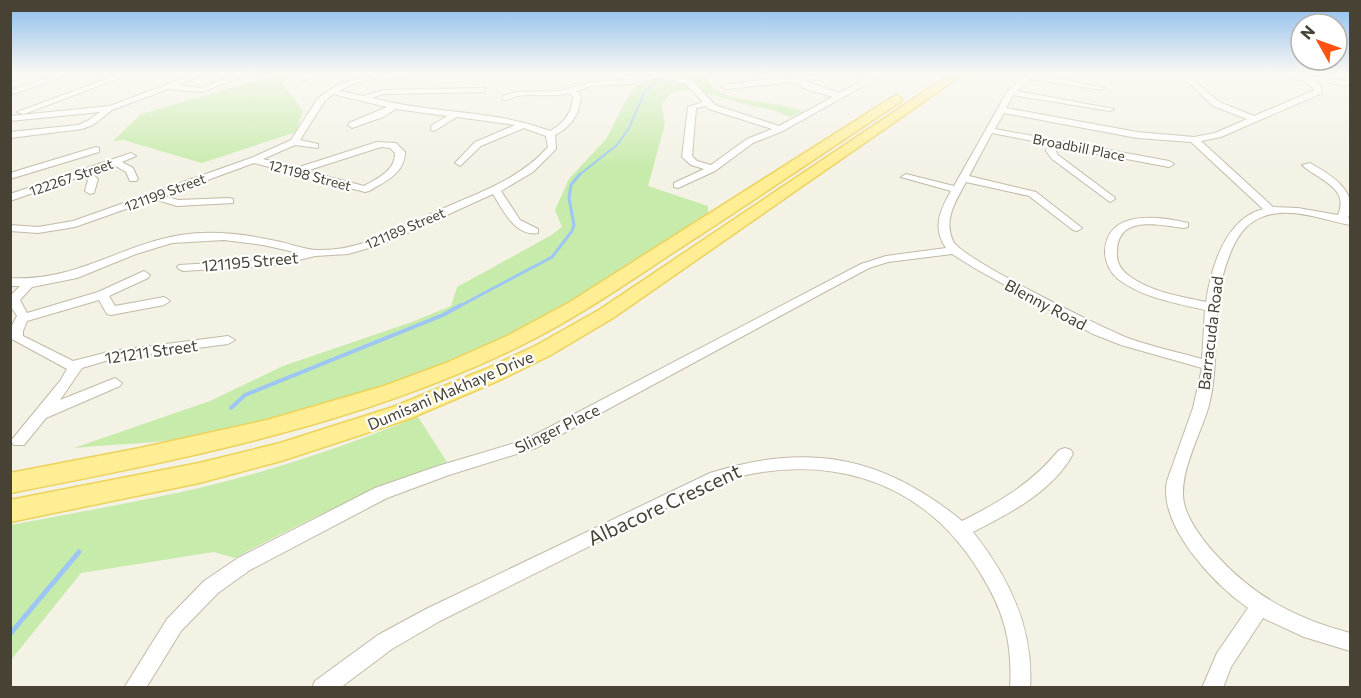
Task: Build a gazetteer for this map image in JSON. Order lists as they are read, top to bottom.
{
  "streets": {
    "main road": ["Dumisani Makhaye Drive"],
    "street": [
      "Broadbill Place",
      "121198 Street",
      "122267 Street",
      "121199 Street",
      "121189 Street",
      "121195 Street",
      "Blenny Road",
      "Barracuda Road",
      "121211 Street",
      "Slinger Place",
      "Albacore Crescent"
    ]
  },
  "crossings": [
    ["121198 Street", "121199 Street"],
    ["121189 Street", "121195 Street"],
    ["Blenny Road", "Barracuda Road"],
    ["Blenny Road", "Slinger Place"]
  ],
  "north": "top left"
}
